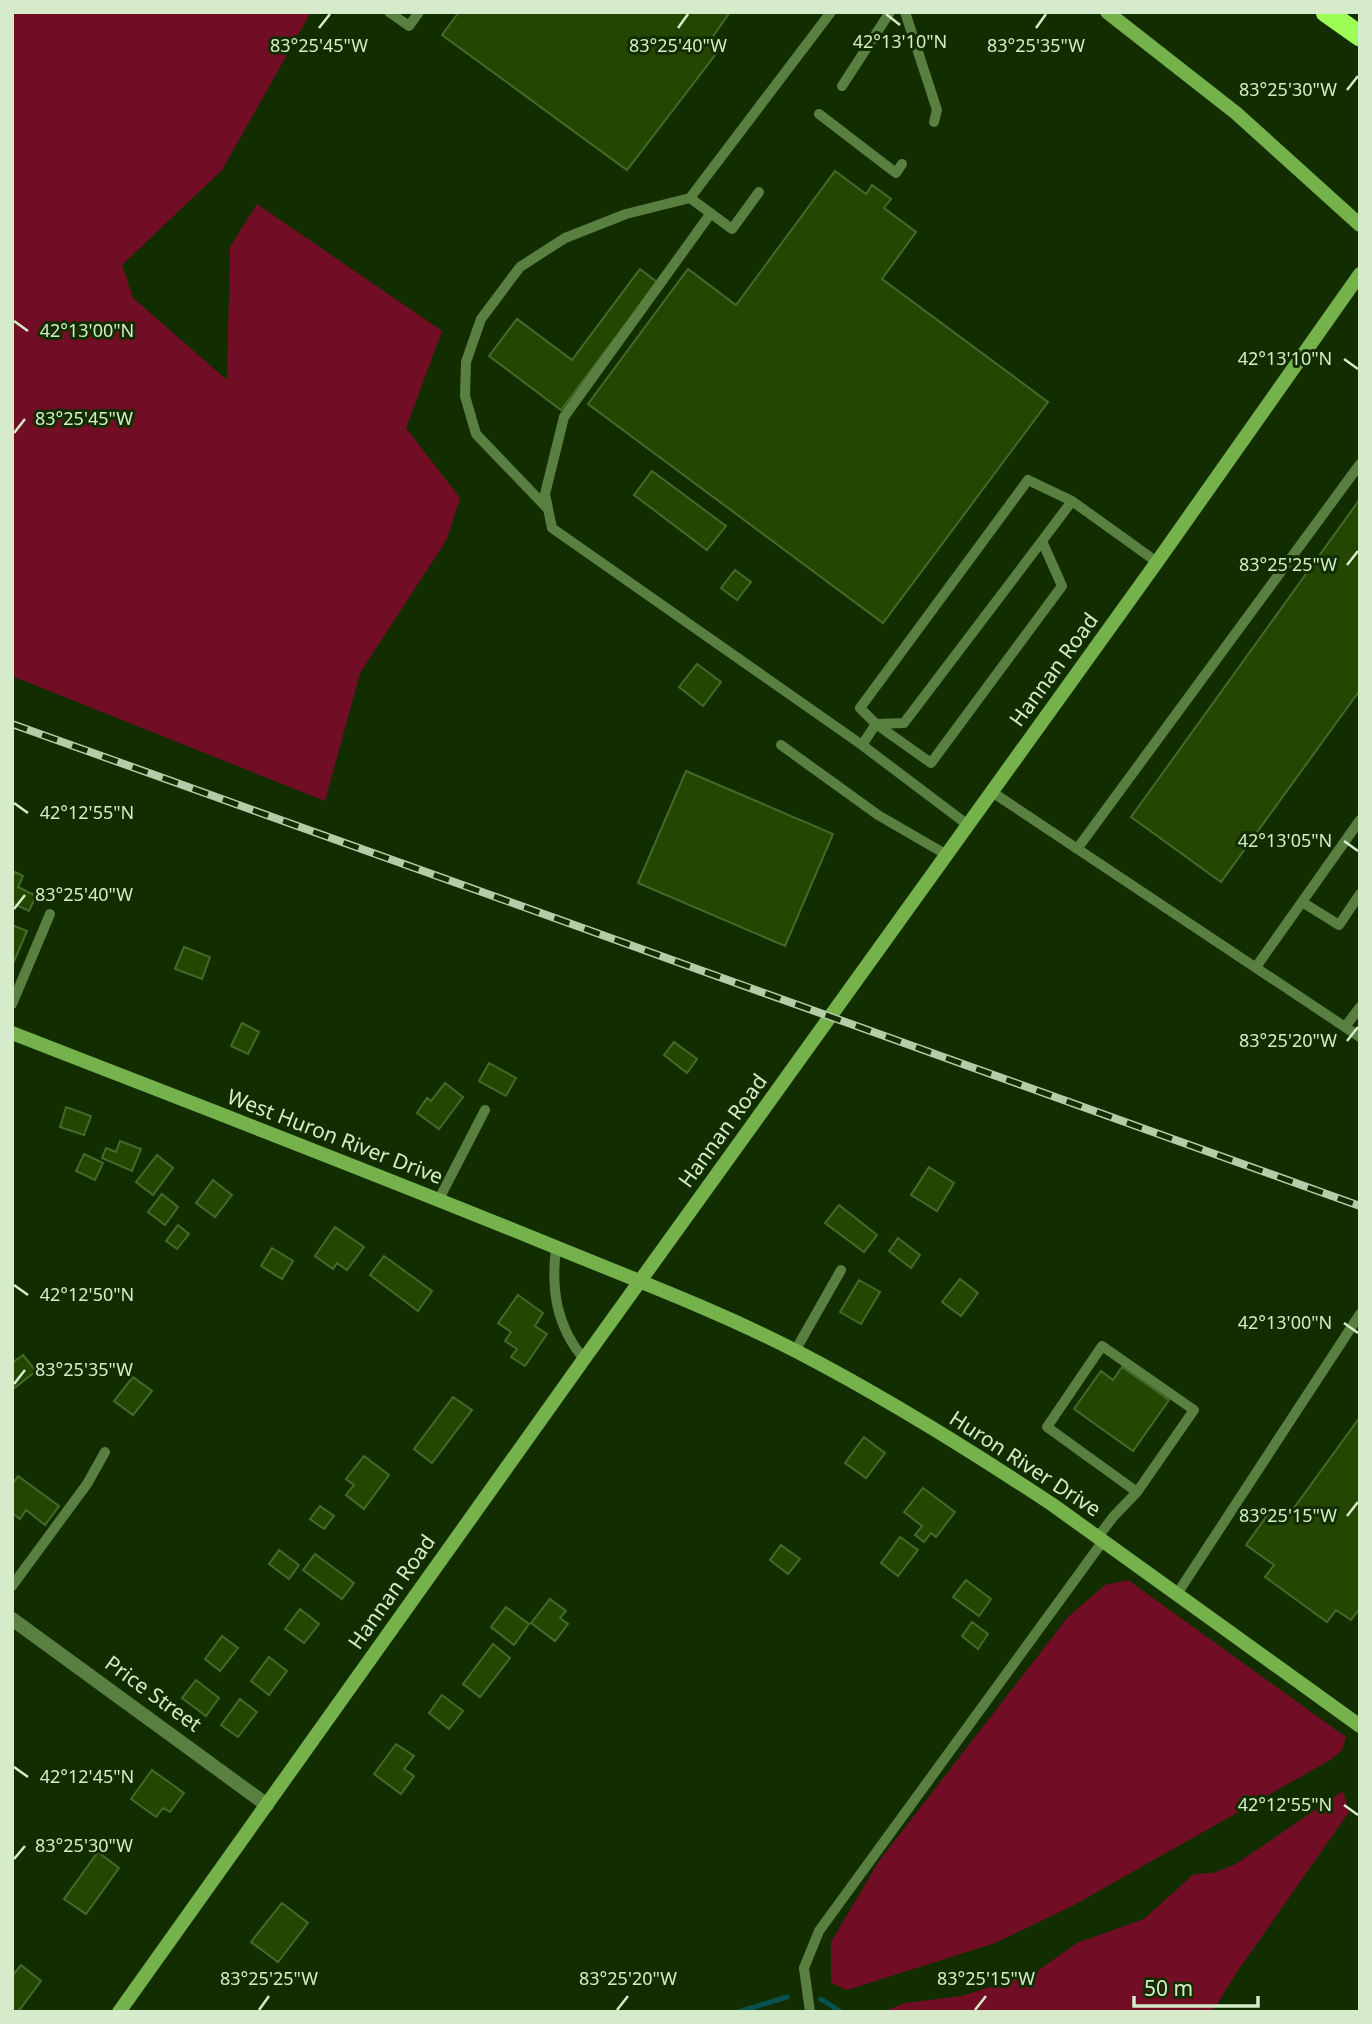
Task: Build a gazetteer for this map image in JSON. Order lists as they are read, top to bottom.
{
  "streets": {
    "street": [
      "Hannan Road",
      "West Huron River Drive",
      "Huron River Drive",
      "Price Street"
    ]
  },
  "crossings": [
    ["Hannan Road", "West Huron River Drive"],
    ["Hannan Road", "Huron River Drive"],
    ["Hannan Road", "Price Street"],
    ["West Huron River Drive", "Huron River Drive"]
  ],
  "scale_bar": "50 m",
  "coordinates": [
    "42°13'10\"N",
    "83°25'45\"W",
    "83°25'40\"W",
    "83°25'35\"W",
    "83°25'30\"W",
    "42°13'00\"N",
    "83°25'25\"W",
    "42°12'55\"N",
    "42°13'05\"N",
    "83°25'20\"W",
    "42°12'50\"N",
    "83°25'15\"W",
    "42°12'45\"N"
  ]
}
